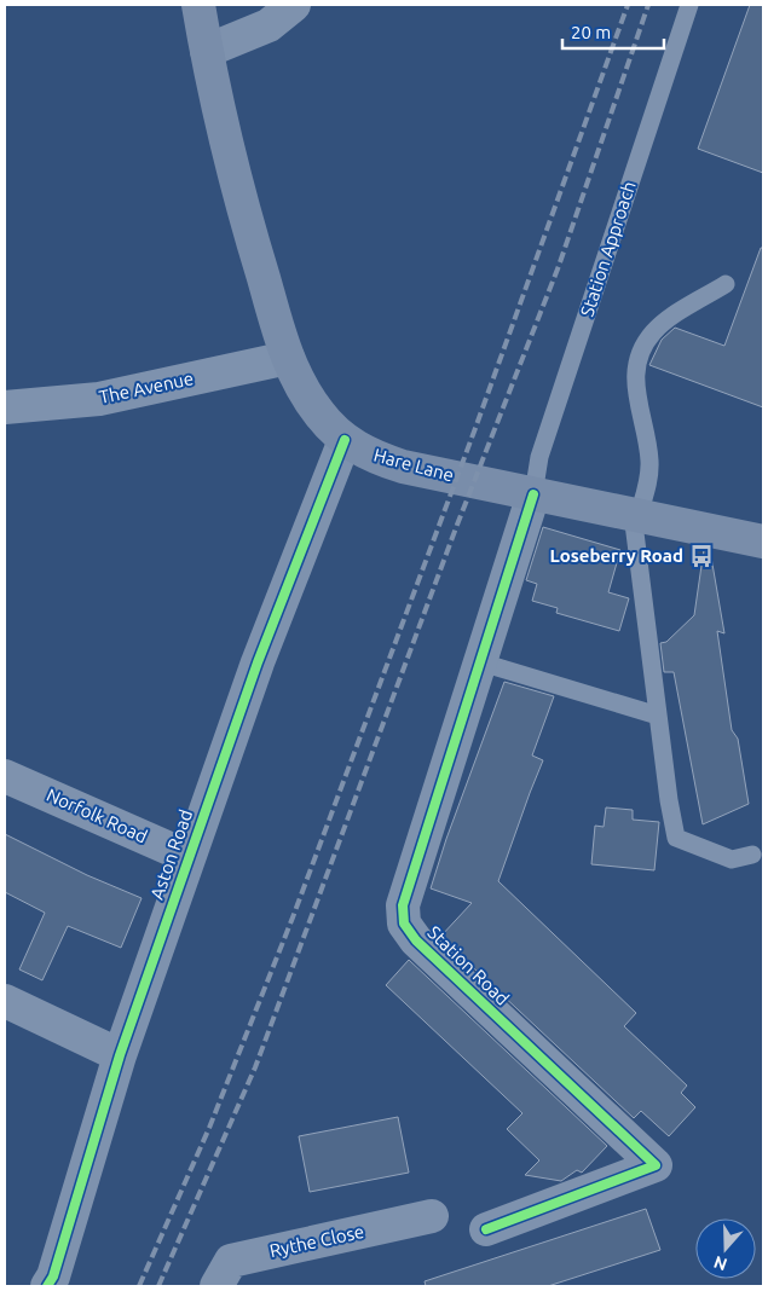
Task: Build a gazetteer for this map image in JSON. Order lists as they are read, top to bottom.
{
  "streets": {
    "street": [
      "The Avenue",
      "Hare Lane",
      "Norfolk Road",
      "Aston Road",
      "Station Road",
      "Rythe Close"
    ],
    "lane": ["Station Approach"]
  },
  "crossings": [
    ["Station Approach", "Hare Lane"],
    ["Station Approach", "Station Road"],
    ["The Avenue", "Hare Lane"],
    ["Hare Lane", "Aston Road"],
    ["Hare Lane", "Station Road"],
    ["Norfolk Road", "Aston Road"]
  ],
  "places": {
    "bus stop": ["Loseberry Road"]
  },
  "scale_bar": "20 m",
  "north": "bottom"
}
